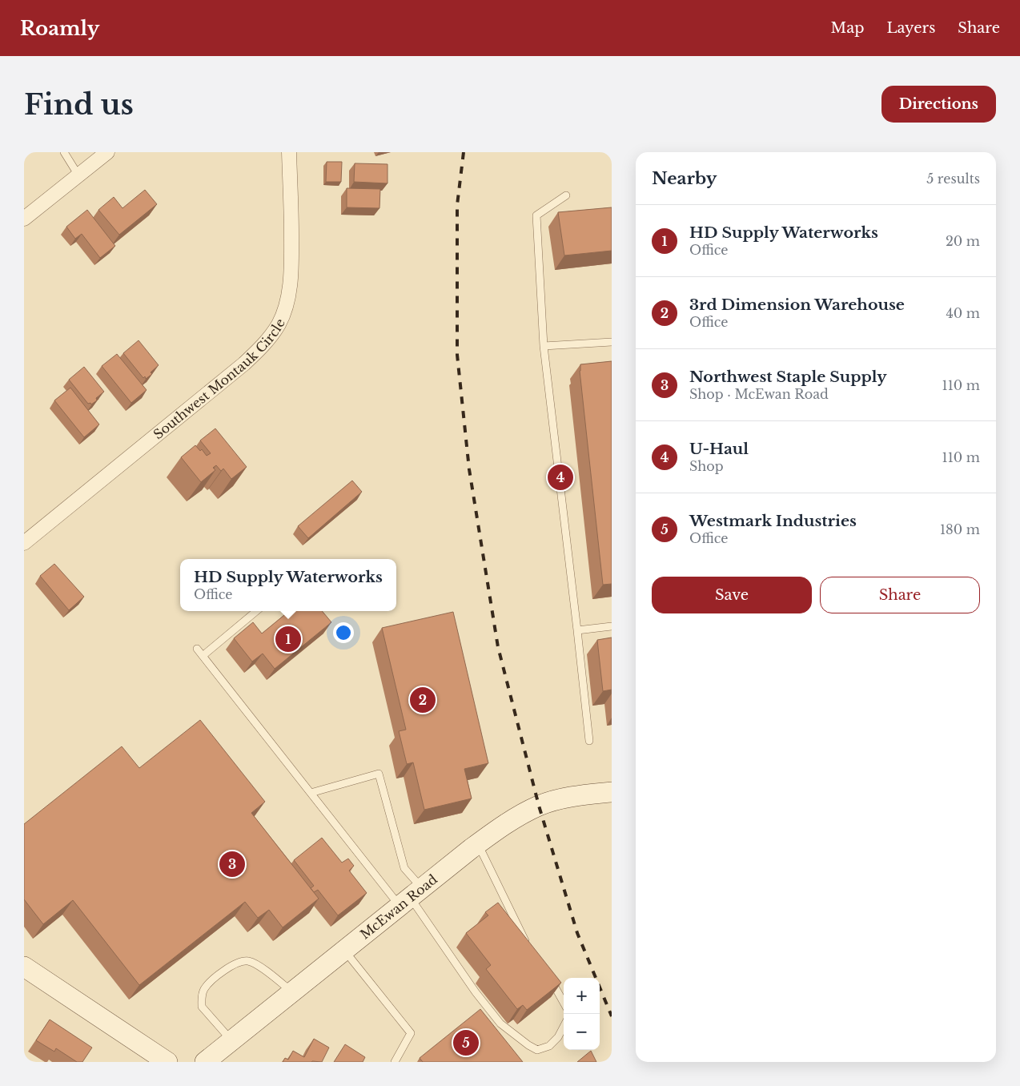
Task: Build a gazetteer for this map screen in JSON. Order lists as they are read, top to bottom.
{
  "streets": {
    "street": ["Southwest Montauk Circle", "McEwan Road"]
  },
  "page": {
    "header": "Roamly",
    "nav": ["Map", "Layers", "Share"],
    "buttons": [
      "Directions",
      ["Save", "Share"]
    ],
    "title": "Find us",
    "heading": ["Nearby", "5 results"],
    "list": [
      {
        "mark": "1",
        "name": "HD Supply Waterworks",
        "note": "Office",
        "value": "20 m"
      },
      {
        "mark": "2",
        "name": "3rd Dimension Warehouse",
        "note": "Office",
        "value": "40 m"
      },
      {
        "mark": "3",
        "name": "Northwest Staple Supply",
        "note": "Shop · McEwan Road",
        "value": "110 m"
      },
      {
        "mark": "4",
        "name": "U-Haul",
        "note": "Shop",
        "value": "110 m"
      },
      {
        "mark": "5",
        "name": "Westmark Industries",
        "note": "Office",
        "value": "180 m"
      }
    ],
    "pins": [
      "4",
      "1",
      "2",
      "3",
      "5"
    ],
    "popup": ["HD Supply Waterworks", "Office"],
    "map_buttons": ["+", "−"]
  }
}
